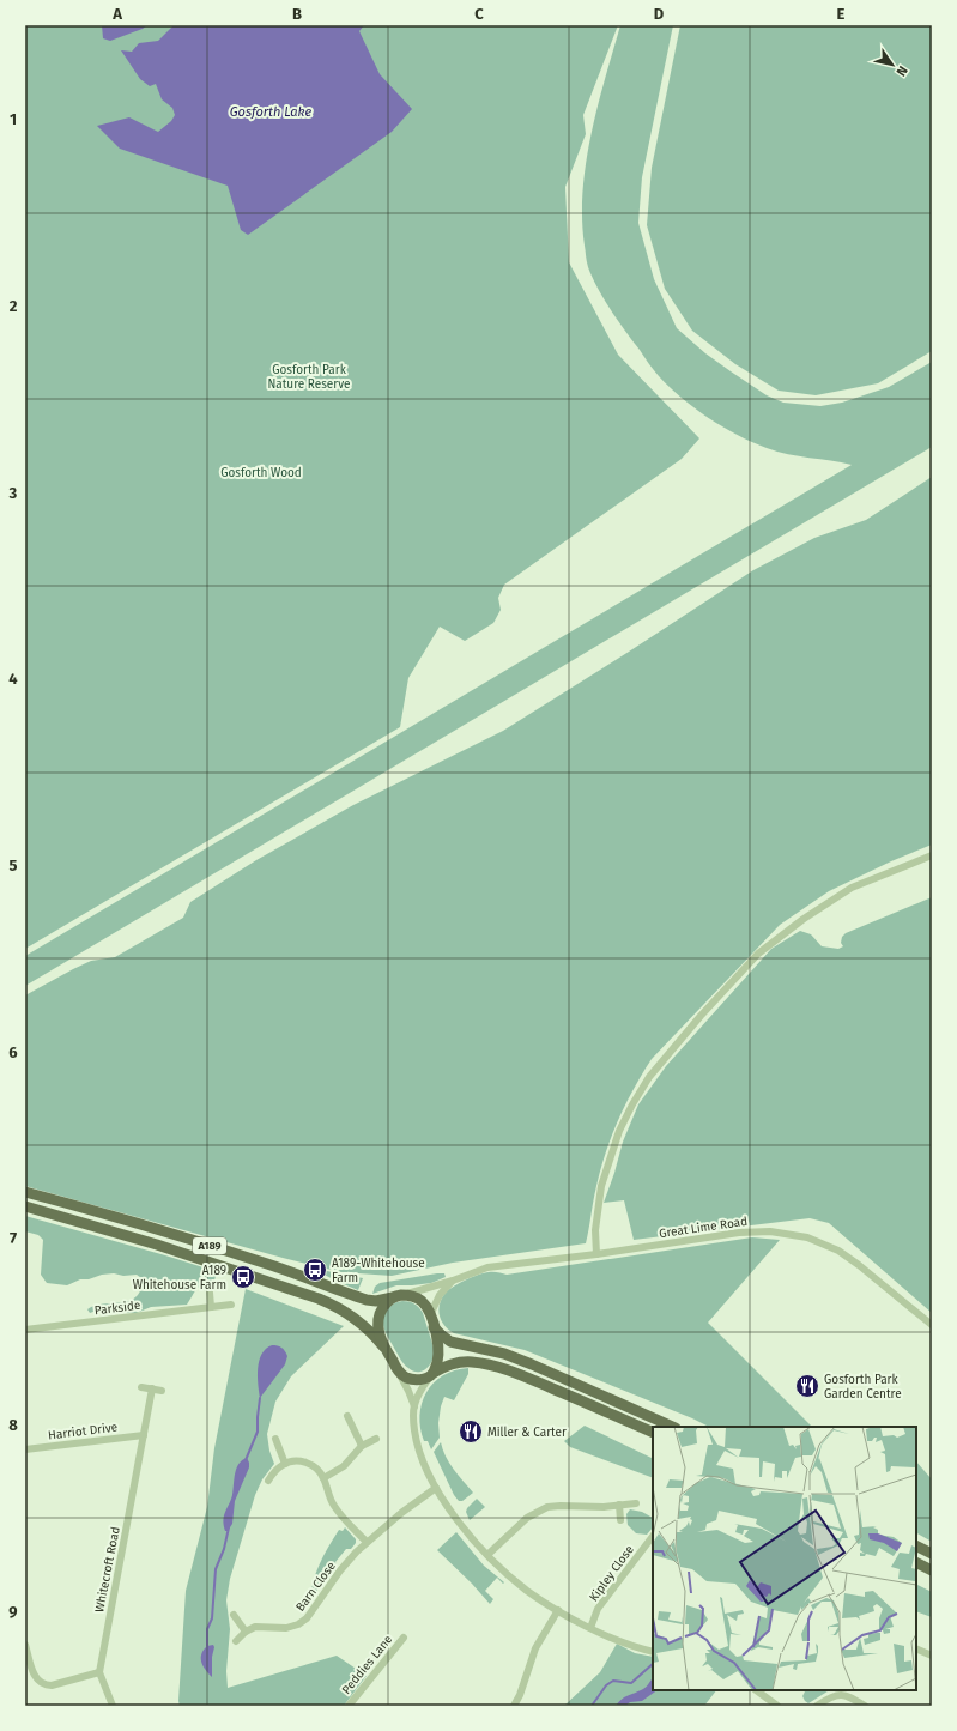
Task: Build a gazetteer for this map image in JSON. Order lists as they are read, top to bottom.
{
  "streets": {
    "main road": ["A189"],
    "street": [
      "Great Lime Road",
      "Parkside",
      "Harriot Drive",
      "Whitecroft Road",
      "Kipley Close",
      "Barn Close",
      "Peddies Lane"
    ]
  },
  "crossings": [
    ["Great Lime Road", "A189"],
    ["Harriot Drive", "Whitecroft Road"]
  ],
  "water": ["Gosforth Lake"],
  "parks": ["Gosforth Park Nature Reserve", "Gosforth Wood"],
  "places": {
    "bus stop": ["A189-Whitehouse Farm", "A189 Whitehouse Farm"],
    "restaurant": ["Gosforth Park Garden Centre", "Miller & Carter"]
  },
  "north": "bottom right",
  "grid": {
    "columns": [
      "A",
      "B",
      "C",
      "D",
      "E"
    ],
    "rows": [
      "1",
      "2",
      "3",
      "4",
      "5",
      "6",
      "7",
      "8",
      "9"
    ]
  }
}
